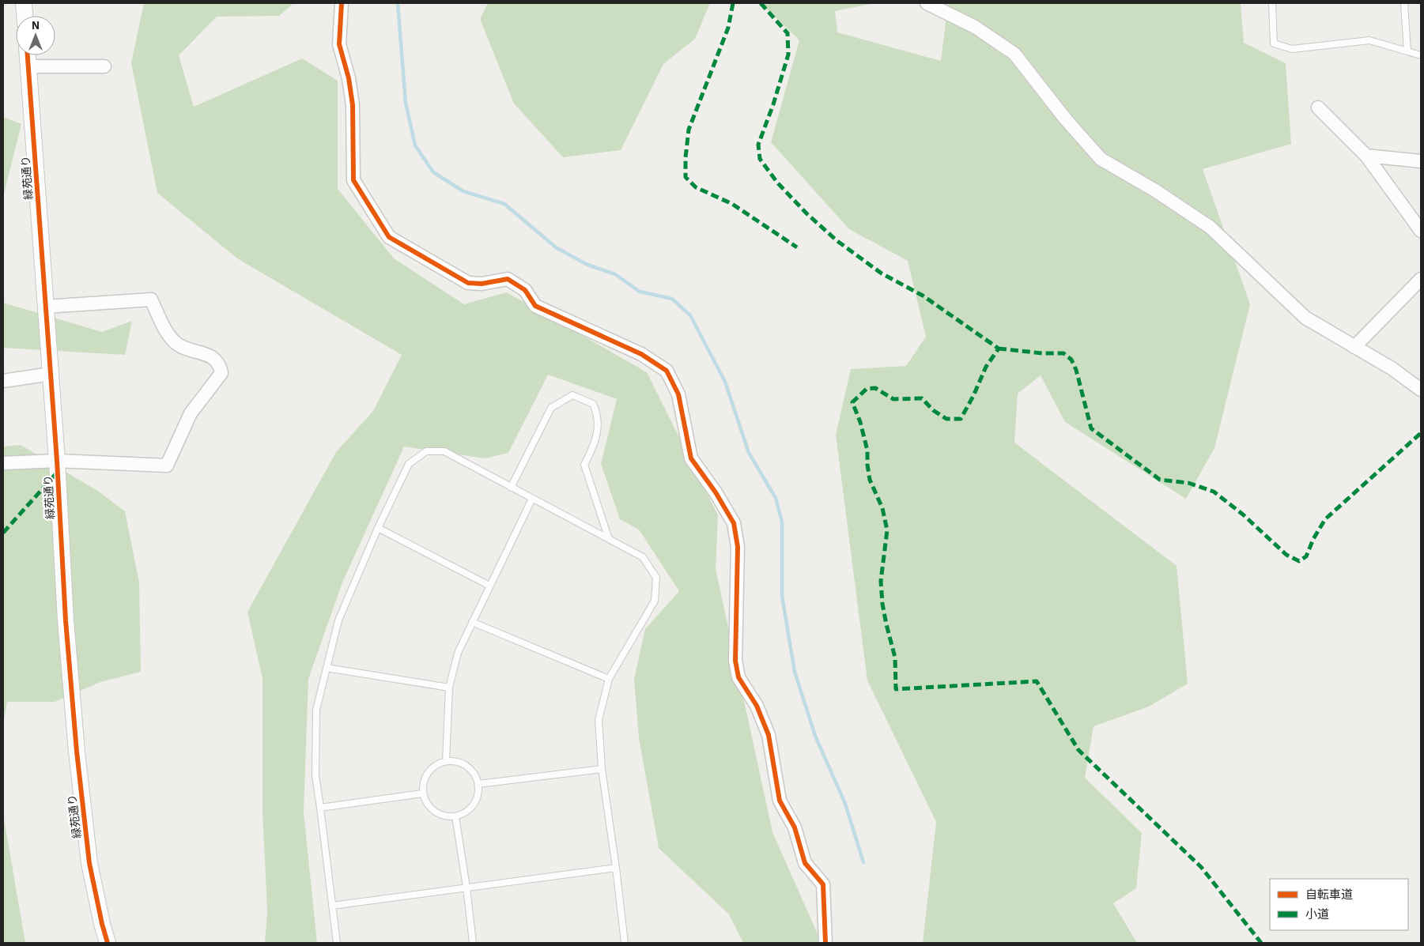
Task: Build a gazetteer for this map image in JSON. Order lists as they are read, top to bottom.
{
  "streets": {
    "street": ["緑苑通り"]
  },
  "legend": ["自転車道", "小道"],
  "north": "top"
}
